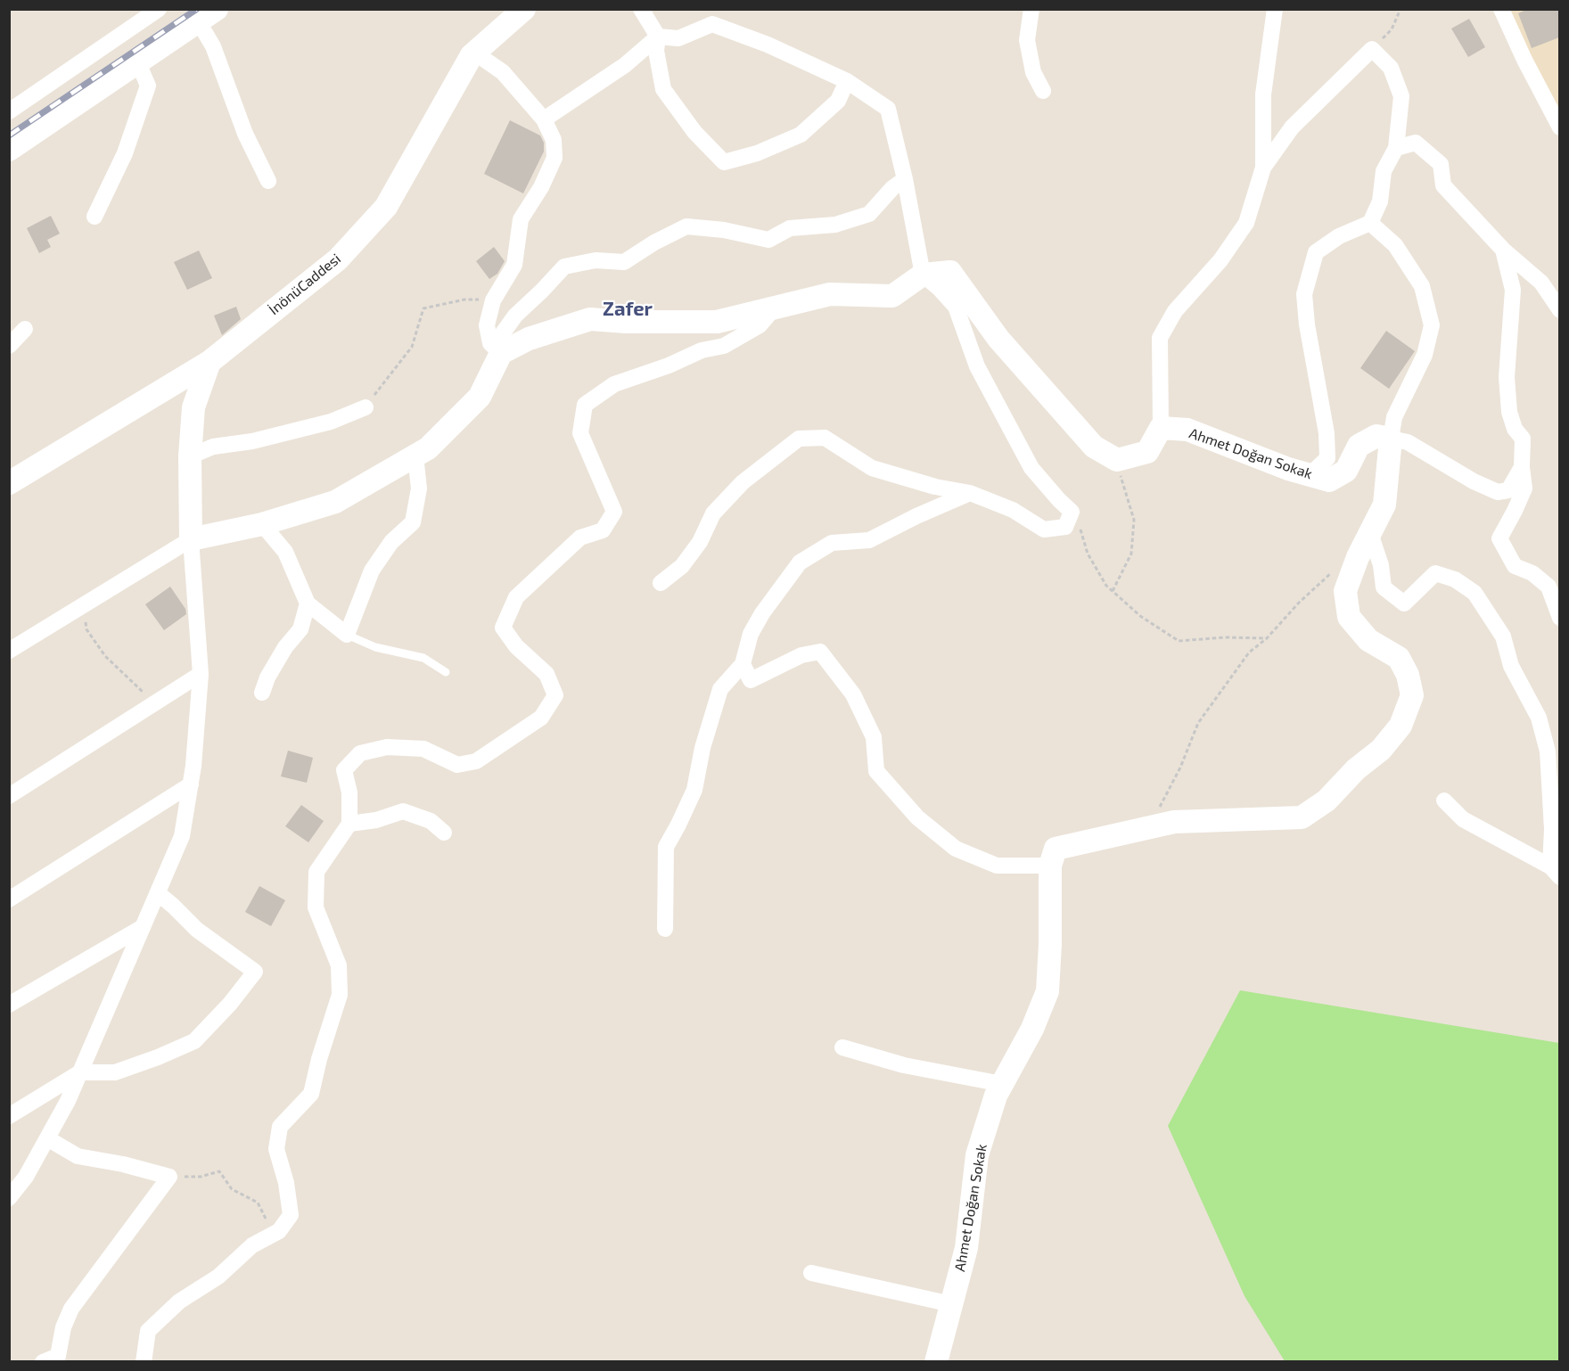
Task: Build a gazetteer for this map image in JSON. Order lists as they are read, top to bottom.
{
  "streets": {
    "street": ["İnönüCaddesi", "Ahmet Doğan Sokak"]
  },
  "districts": ["Zafer"]
}
